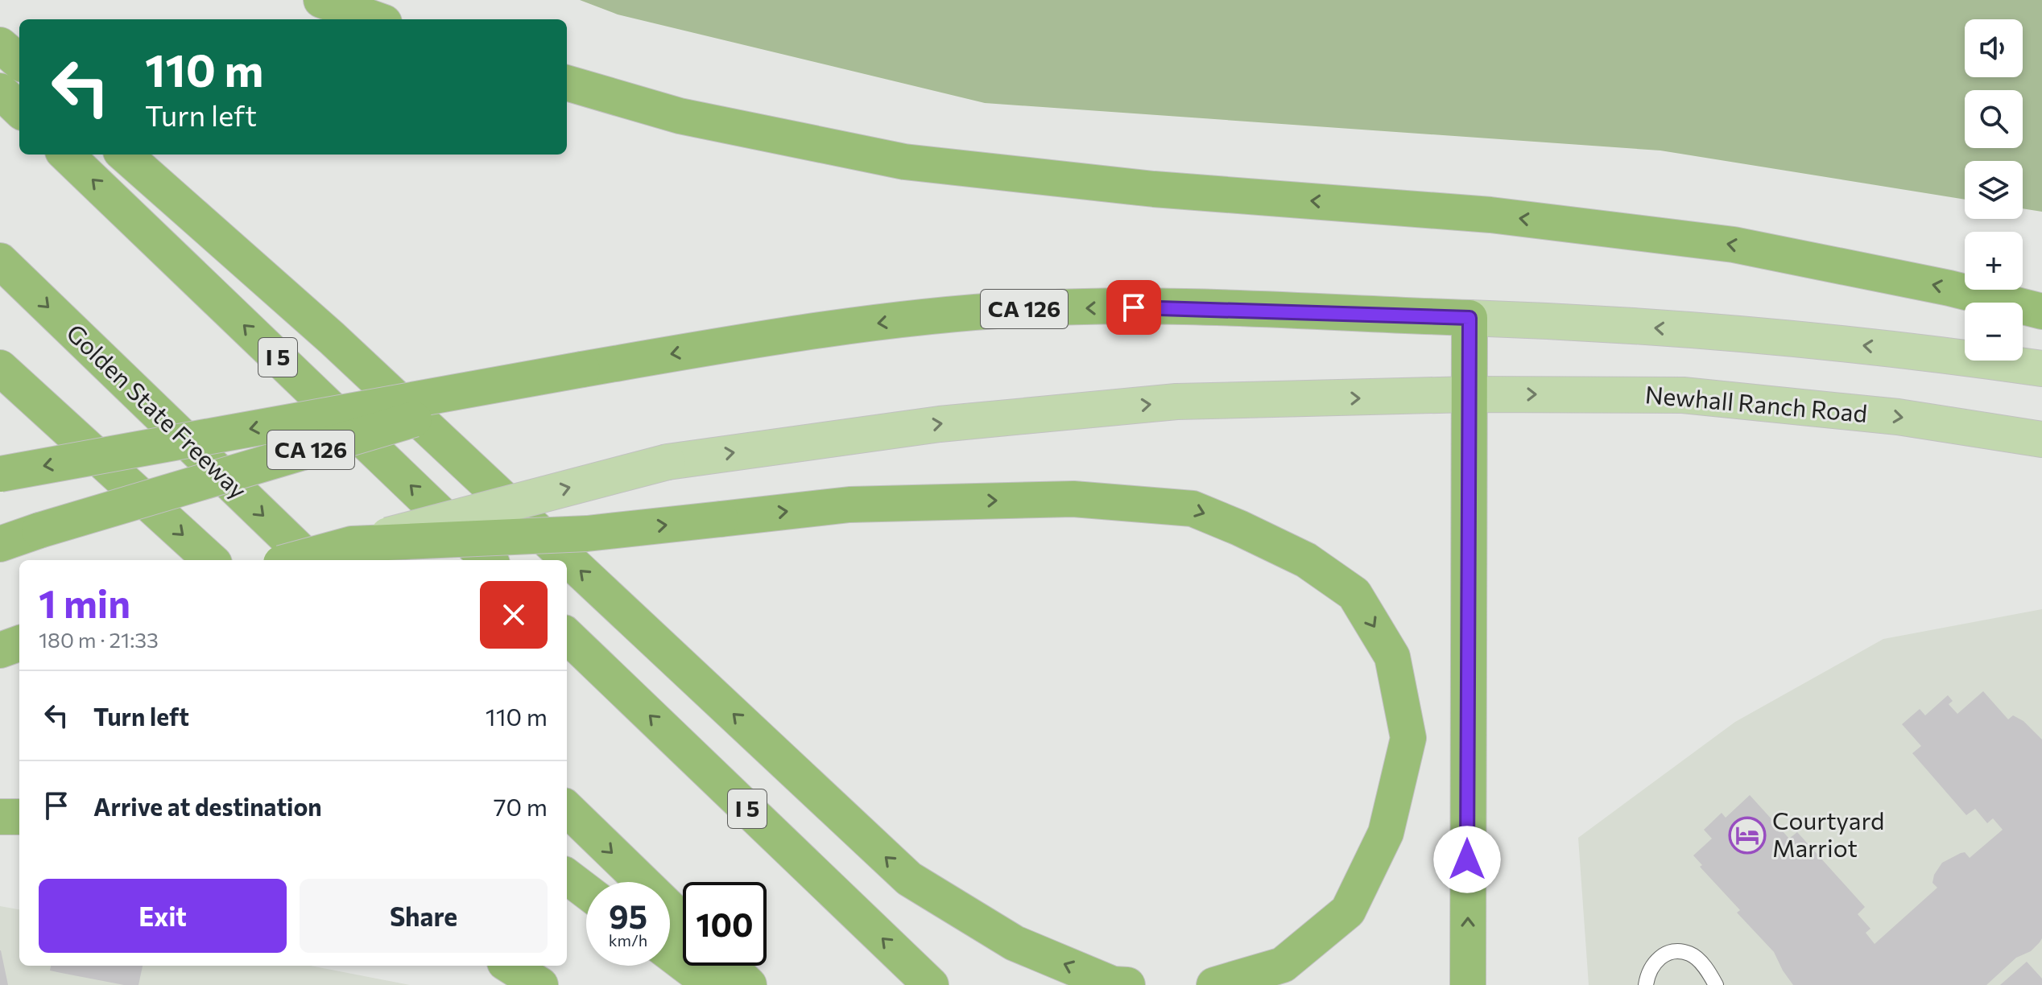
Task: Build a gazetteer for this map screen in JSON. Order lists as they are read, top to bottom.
{
  "streets": {
    "highway": ["CA 126", "I 5", "Golden State Freeway"],
    "main road": ["Newhall Ranch Road"]
  },
  "places": {
    "hotel": ["Courtyard Marriot"]
  },
  "page": {
    "map_buttons": ["+", "−"],
    "turn": ["110 m", "Turn left"],
    "heading": ["1 min", "180 m · 21:33"],
    "list": [
      {
        "name": "Turn left",
        "value": "110 m"
      },
      {
        "name": "Arrive at destination",
        "value": "70 m"
      }
    ],
    "buttons": ["Exit", "Share"],
    "speed": "95 km/h",
    "limit": "100"
  }
}
